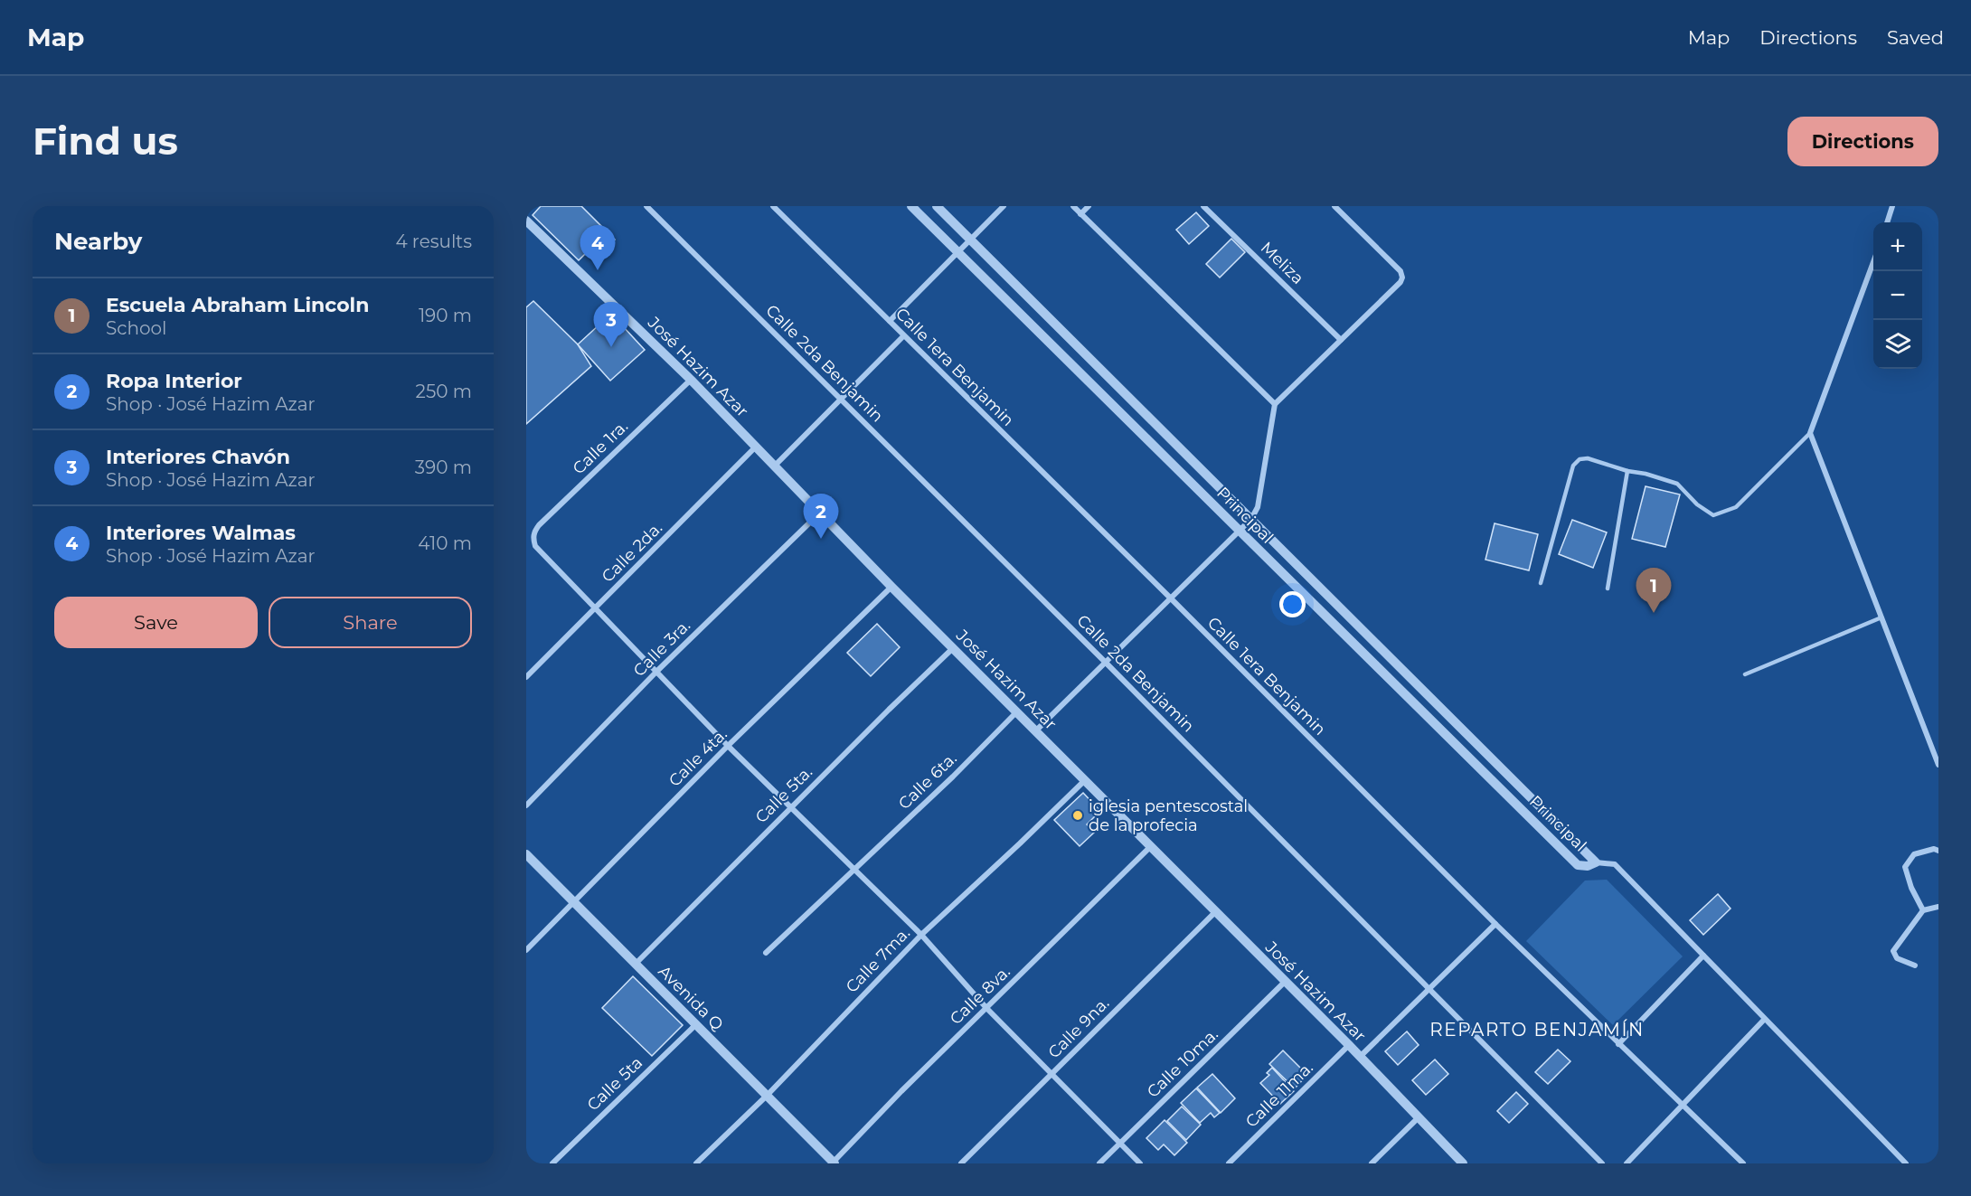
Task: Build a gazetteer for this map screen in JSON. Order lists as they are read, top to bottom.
{
  "streets": {
    "street": [
      "Meliza",
      "Calle 2da Benjamin",
      "José Hazim Azar",
      "Calle 1era Benjamin",
      "Calle 1ra.",
      "Principal",
      "Calle 2da.",
      "Calle 3ra.",
      "Calle 4ta.",
      "Calle 6ta.",
      "Calle 5ta.",
      "Calle 7ma.",
      "Calle 8va.",
      "Avenida Q",
      "Calle 9na.",
      "Calle 10ma.",
      "Calle 5ta",
      "Calle 11ma."
    ]
  },
  "crossings": [
    ["José Hazim Azar", "Calle 1ra."],
    ["José Hazim Azar", "Calle 2da."],
    ["José Hazim Azar", "Calle 3ra."],
    ["José Hazim Azar", "Calle 4ta."],
    ["José Hazim Azar", "Calle 6ta."],
    ["José Hazim Azar", "Calle 5ta."],
    ["José Hazim Azar", "Calle 7ma."],
    ["José Hazim Azar", "Calle 8va."],
    ["José Hazim Azar", "Calle 9na."],
    ["José Hazim Azar", "Calle 10ma."],
    ["José Hazim Azar", "Calle 11ma."],
    ["Calle 1ra.", "Calle 2da."],
    ["Calle 4ta.", "Avenida Q"],
    ["Calle 5ta.", "Avenida Q"],
    ["Calle 7ma.", "Avenida Q"],
    ["Calle 8va.", "Avenida Q"],
    ["Avenida Q", "Calle 5ta"]
  ],
  "districts": ["REPARTO BENJAMÍN"],
  "places": ["iglesia pentescostal de la profecia"],
  "page": {
    "header": "Map",
    "nav": ["Map", "Directions", "Saved"],
    "buttons": [
      "Directions",
      ["Save", "Share"]
    ],
    "title": "Find us",
    "heading": ["Nearby", "4 results"],
    "map_buttons": ["+", "−"],
    "pins": [
      "4",
      "3",
      "2",
      "1"
    ],
    "list": [
      {
        "mark": "1",
        "name": "Escuela Abraham Lincoln",
        "note": "School",
        "value": "190 m"
      },
      {
        "mark": "2",
        "name": "Ropa Interior",
        "note": "Shop · José Hazim Azar",
        "value": "250 m"
      },
      {
        "mark": "3",
        "name": "Interiores Chavón",
        "note": "Shop · José Hazim Azar",
        "value": "390 m"
      },
      {
        "mark": "4",
        "name": "Interiores Walmas",
        "note": "Shop · José Hazim Azar",
        "value": "410 m"
      }
    ]
  }
}
